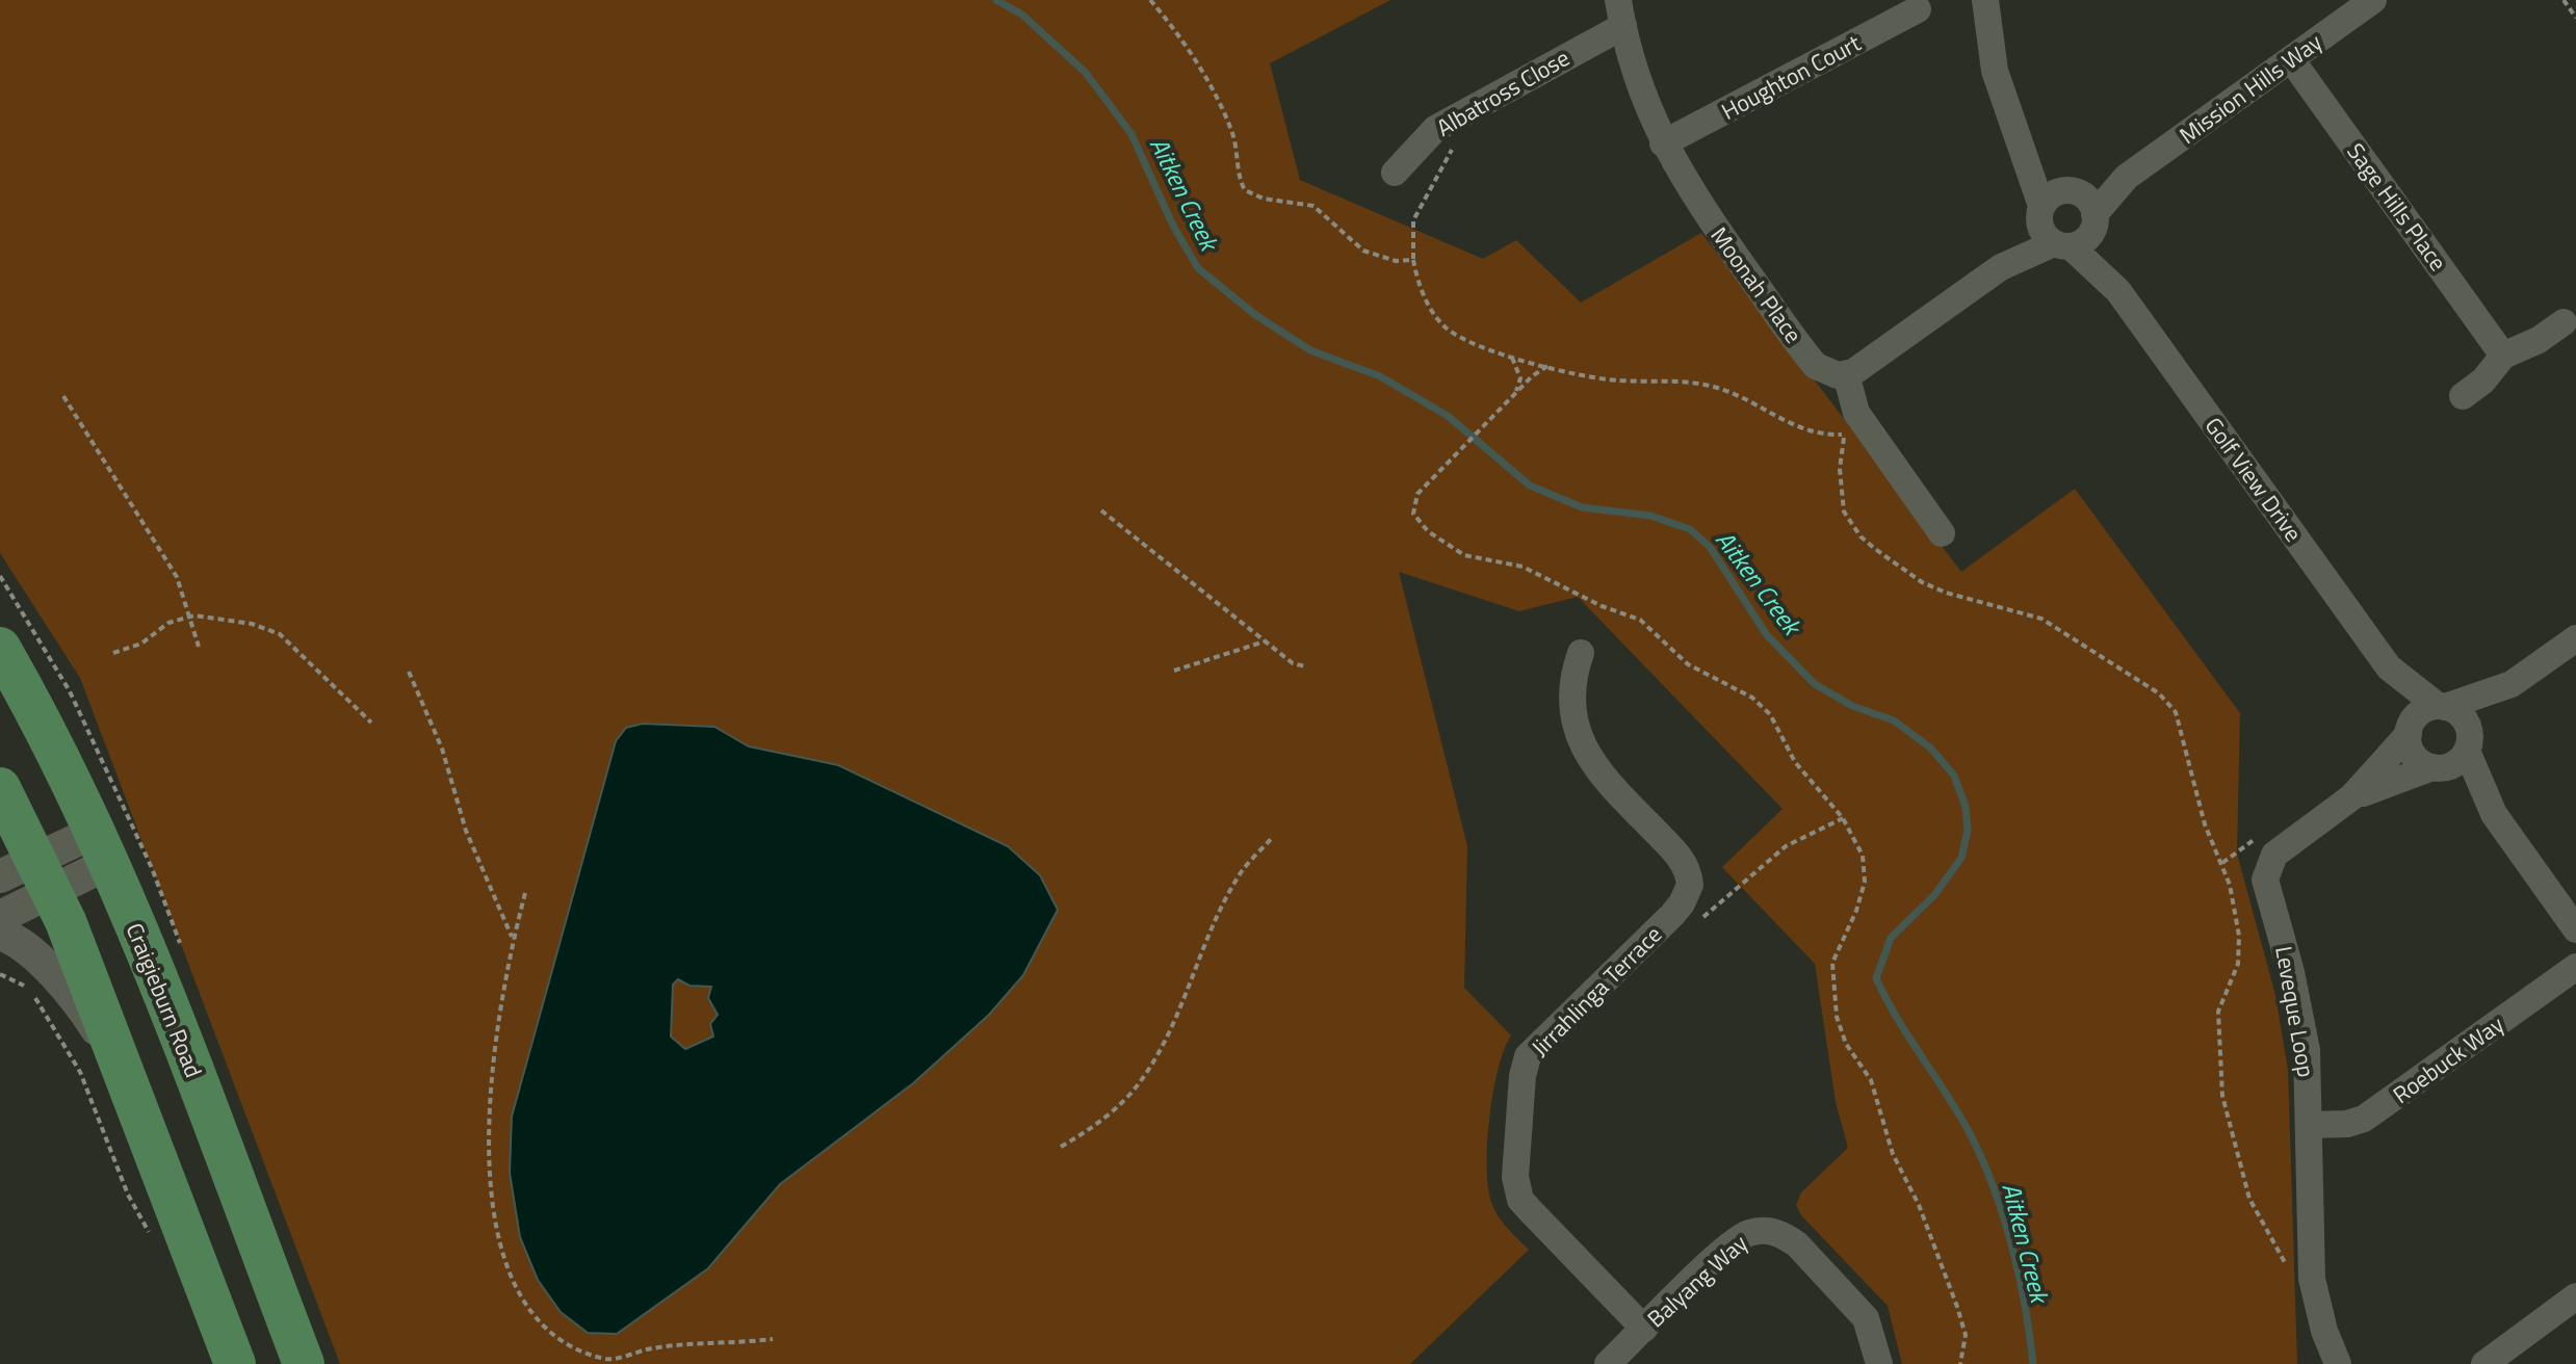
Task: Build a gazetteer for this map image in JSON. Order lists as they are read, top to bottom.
{
  "streets": {
    "main road": ["Craigieburn Road"],
    "street": [
      "Houghton Court",
      "Mission Hills Way",
      "Albatross Close",
      "Sage Hills Place",
      "Moonah Place",
      "Golf View Drive",
      "Jirrahlinga Terrace",
      "Leveque Loop",
      "Roebuck Way",
      "Balyang Way"
    ]
  },
  "crossings": [
    ["Houghton Court", "Moonah Place"],
    ["Mission Hills Way", "Sage Hills Place"],
    ["Mission Hills Way", "Golf View Drive"],
    ["Albatross Close", "Moonah Place"],
    ["Golf View Drive", "Leveque Loop"],
    ["Jirrahlinga Terrace", "Balyang Way"],
    ["Leveque Loop", "Roebuck Way"]
  ],
  "water": ["Aitken Creek"]
}
